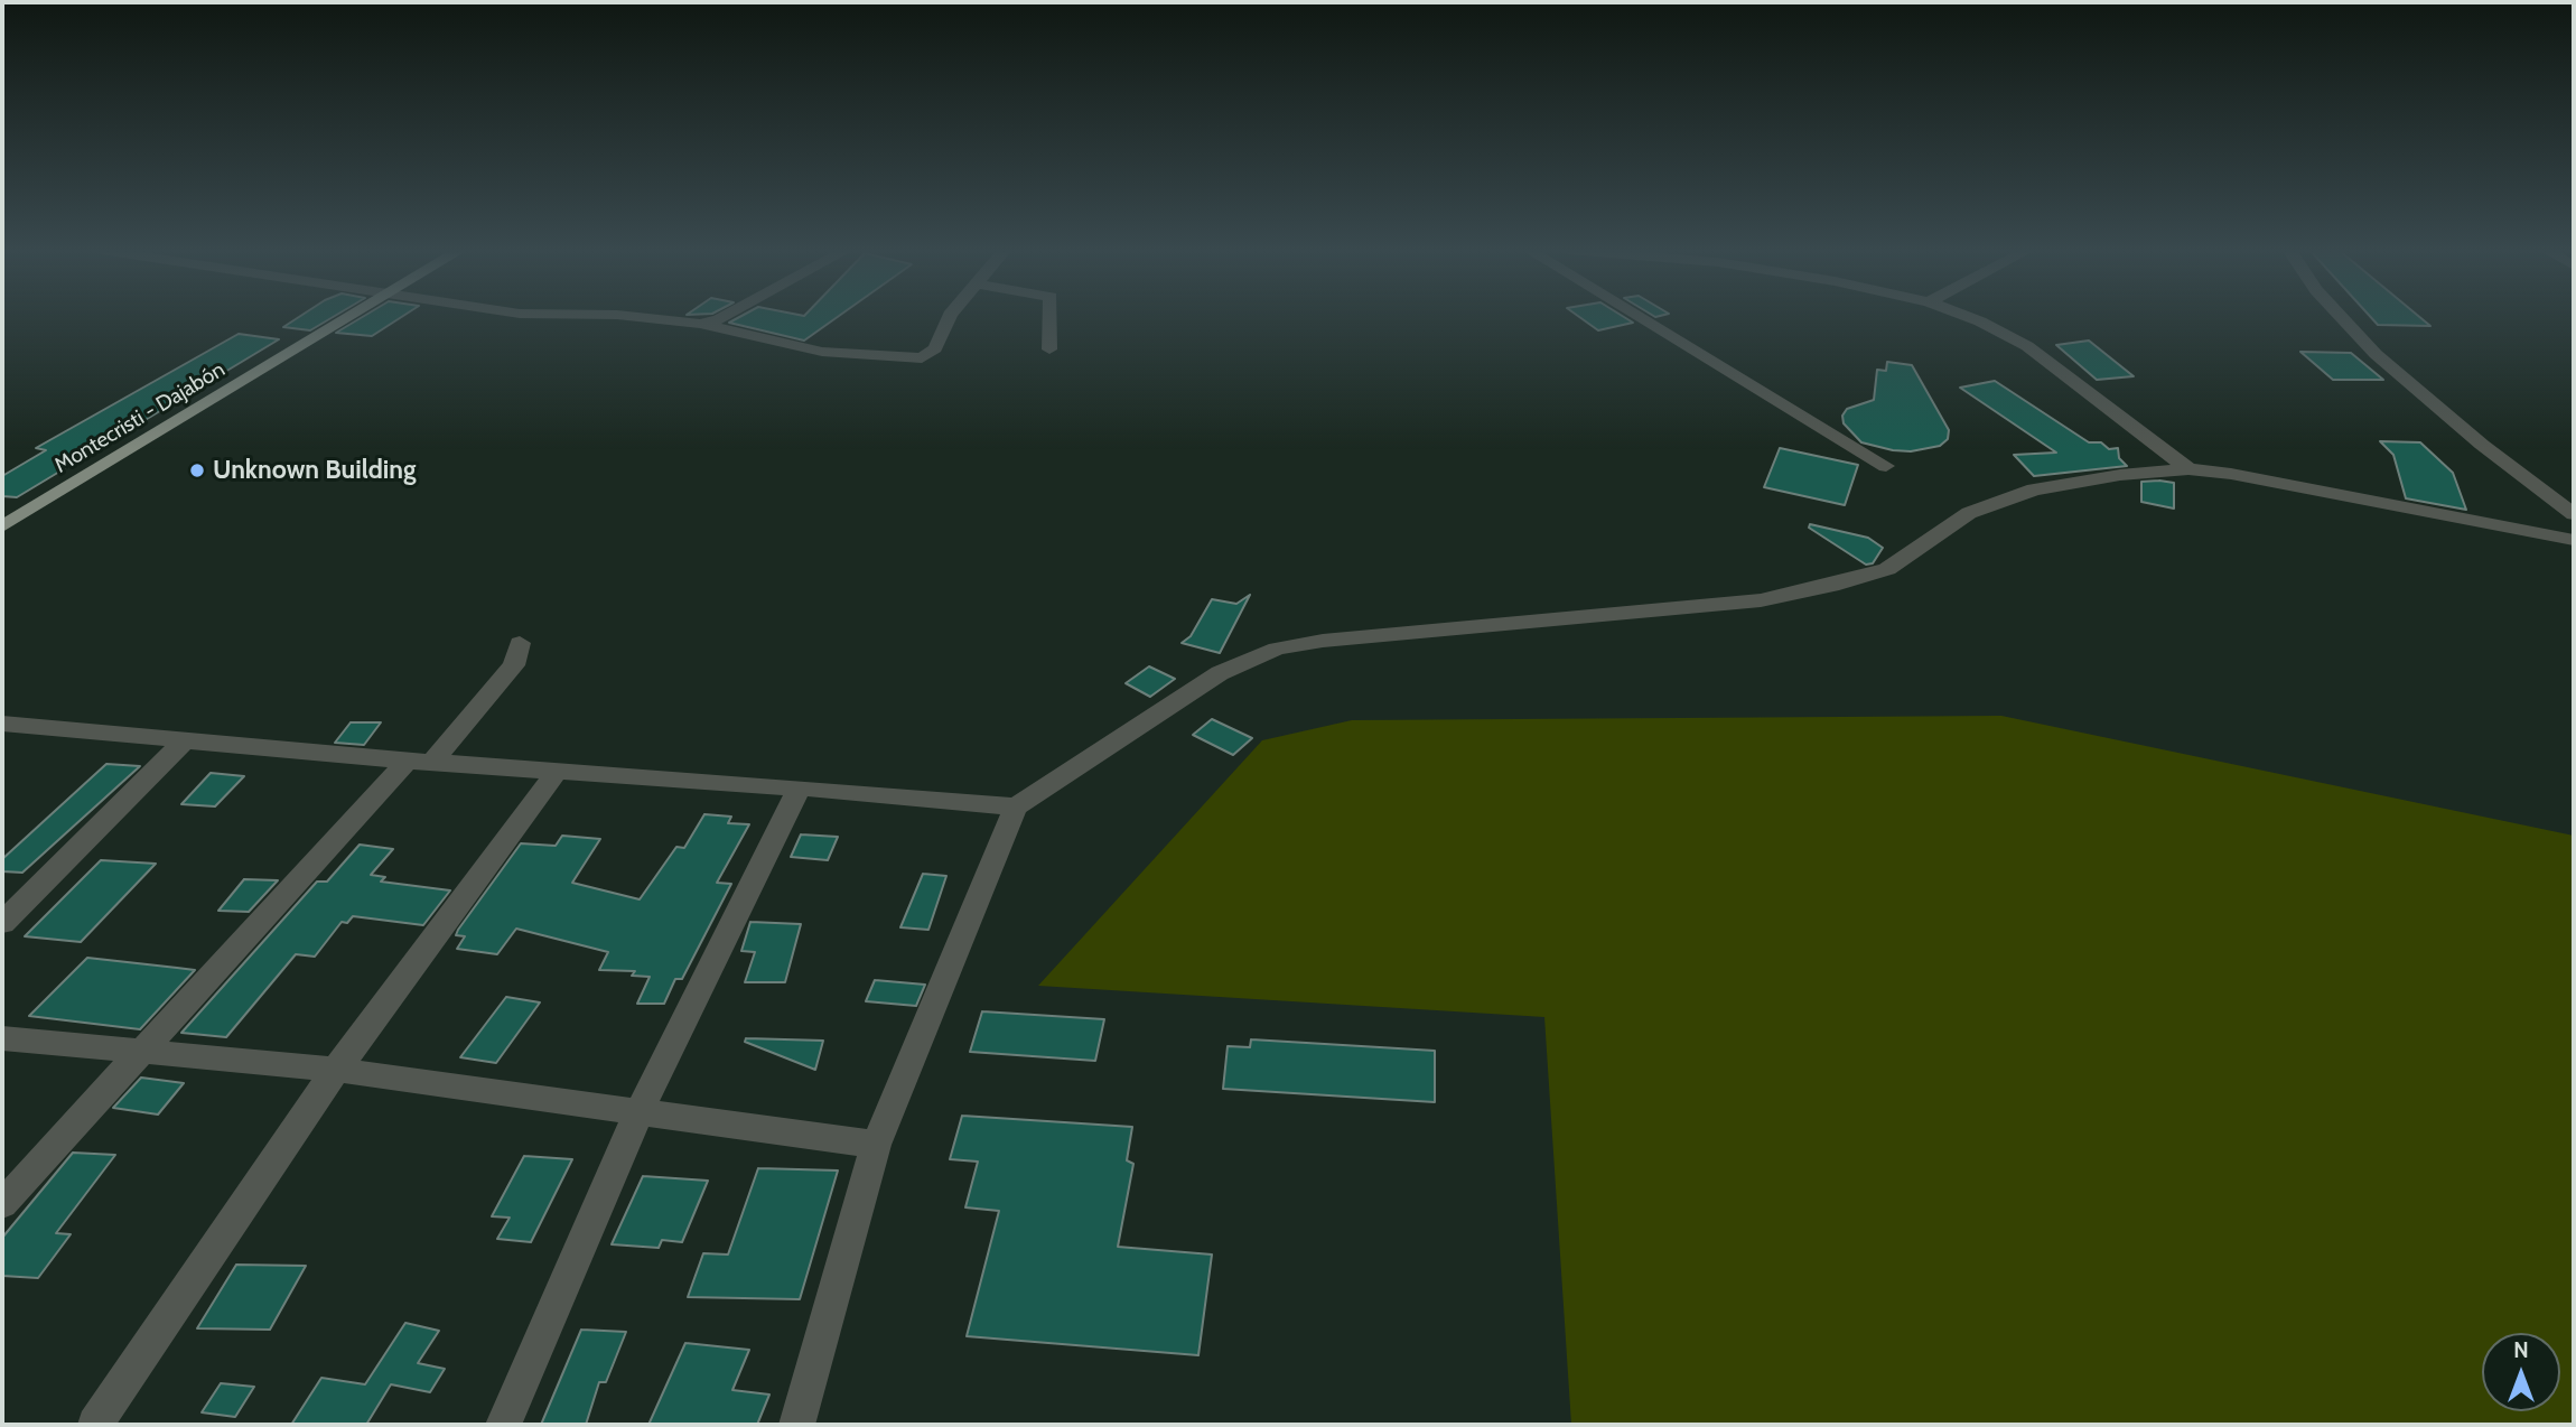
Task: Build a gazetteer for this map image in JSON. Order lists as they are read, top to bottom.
{
  "streets": {
    "main road": ["Montecristi - Dajabón"]
  },
  "places": ["Unknown Building"],
  "north": "top"
}
